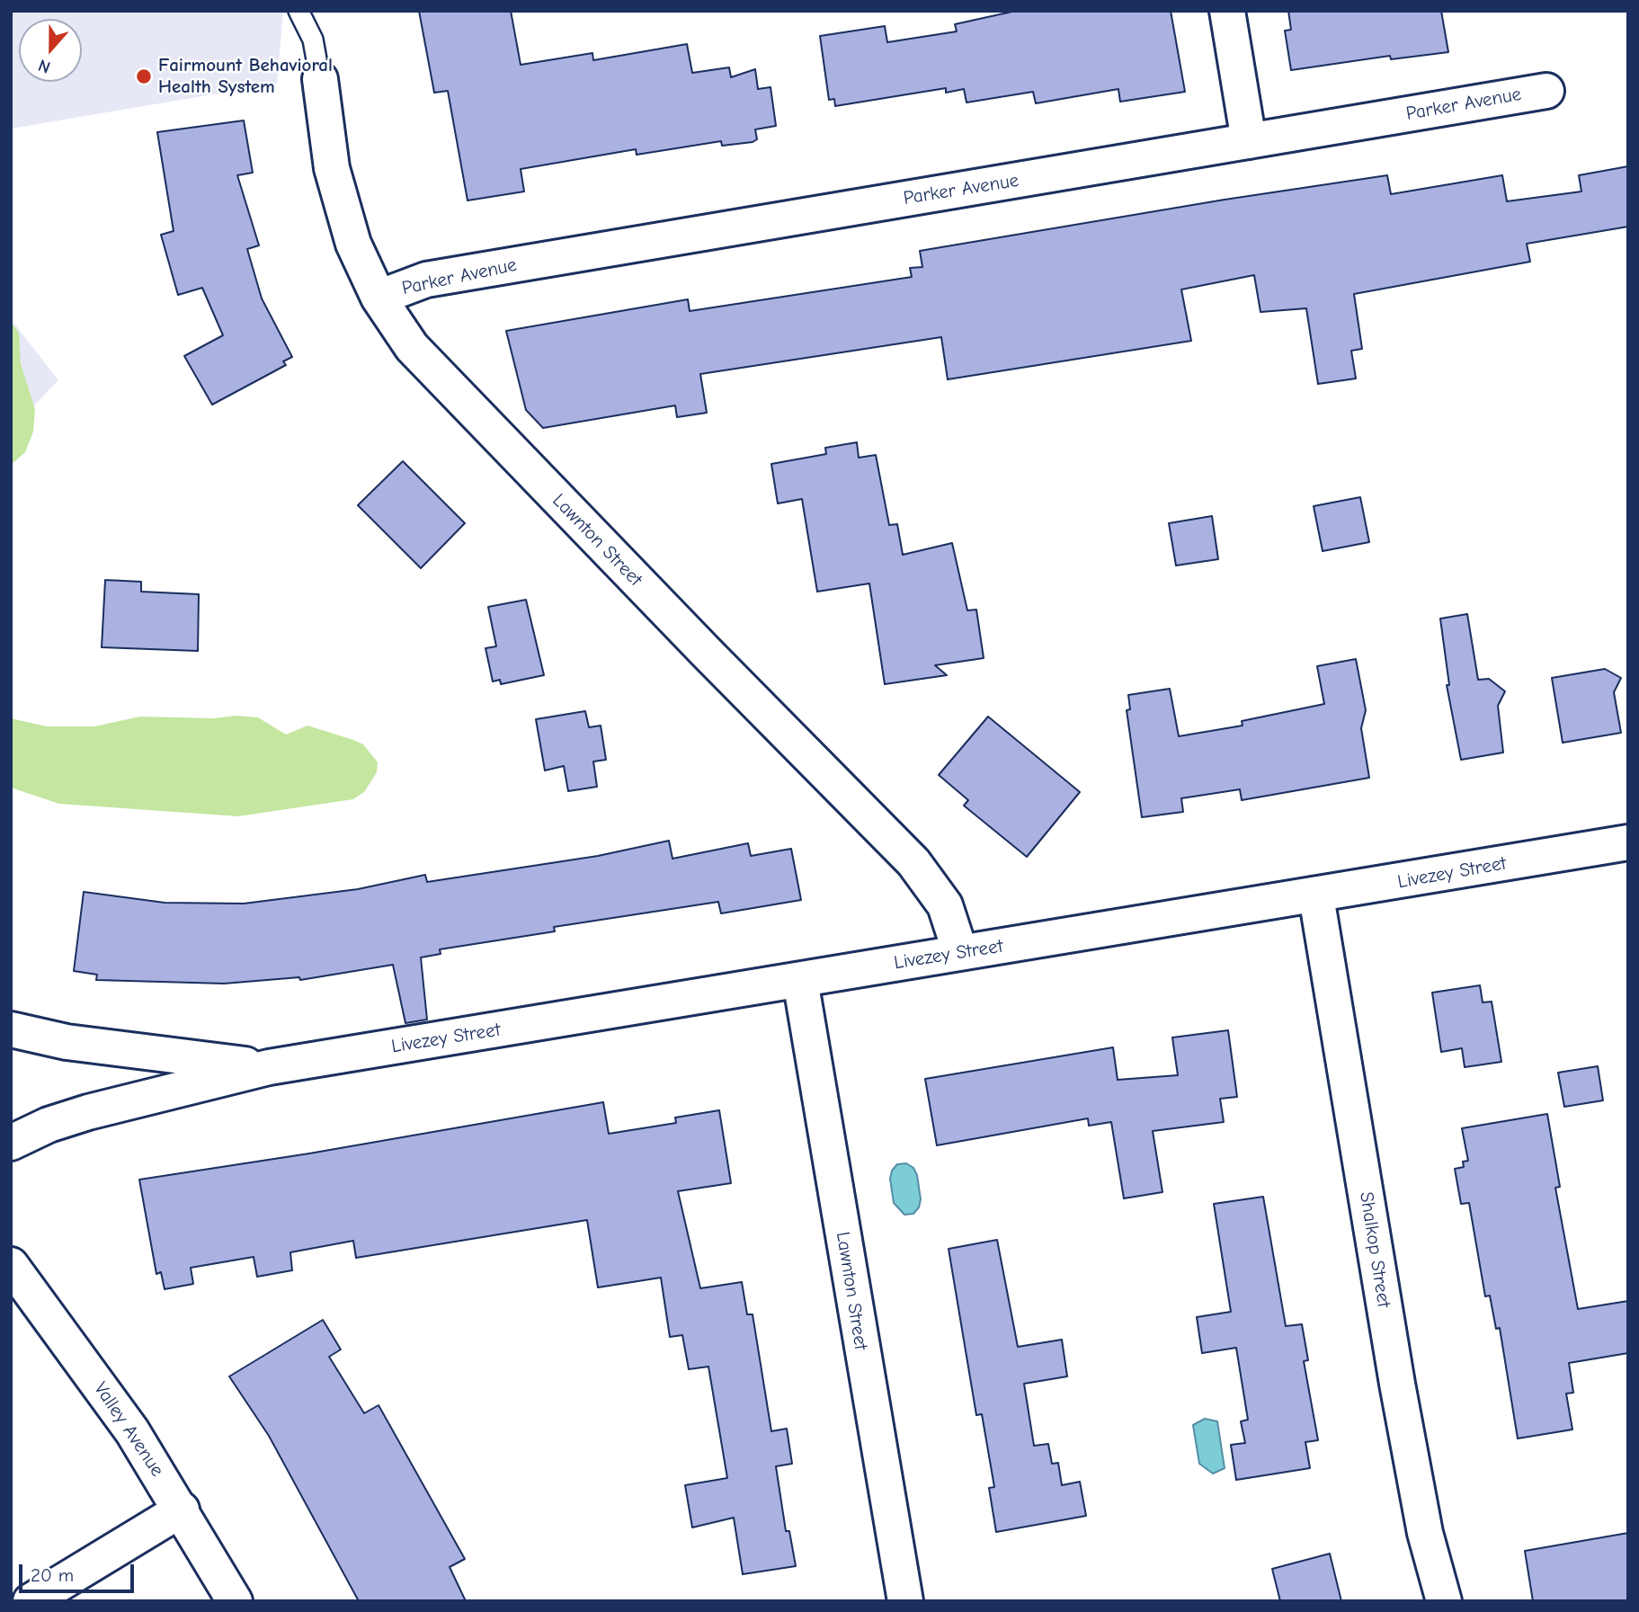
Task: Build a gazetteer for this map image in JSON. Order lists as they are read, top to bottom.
{
  "streets": {
    "street": [
      "Parker Avenue",
      "Lawnton Street",
      "Livezey Street",
      "Shalkop Street",
      "Valley Avenue"
    ]
  },
  "crossings": [
    ["Parker Avenue", "Lawnton Street"],
    ["Lawnton Street", "Livezey Street"],
    ["Livezey Street", "Shalkop Street"]
  ],
  "places": ["Fairmount Behavioral Health System"],
  "scale_bar": "20 m",
  "north": "bottom"
}
